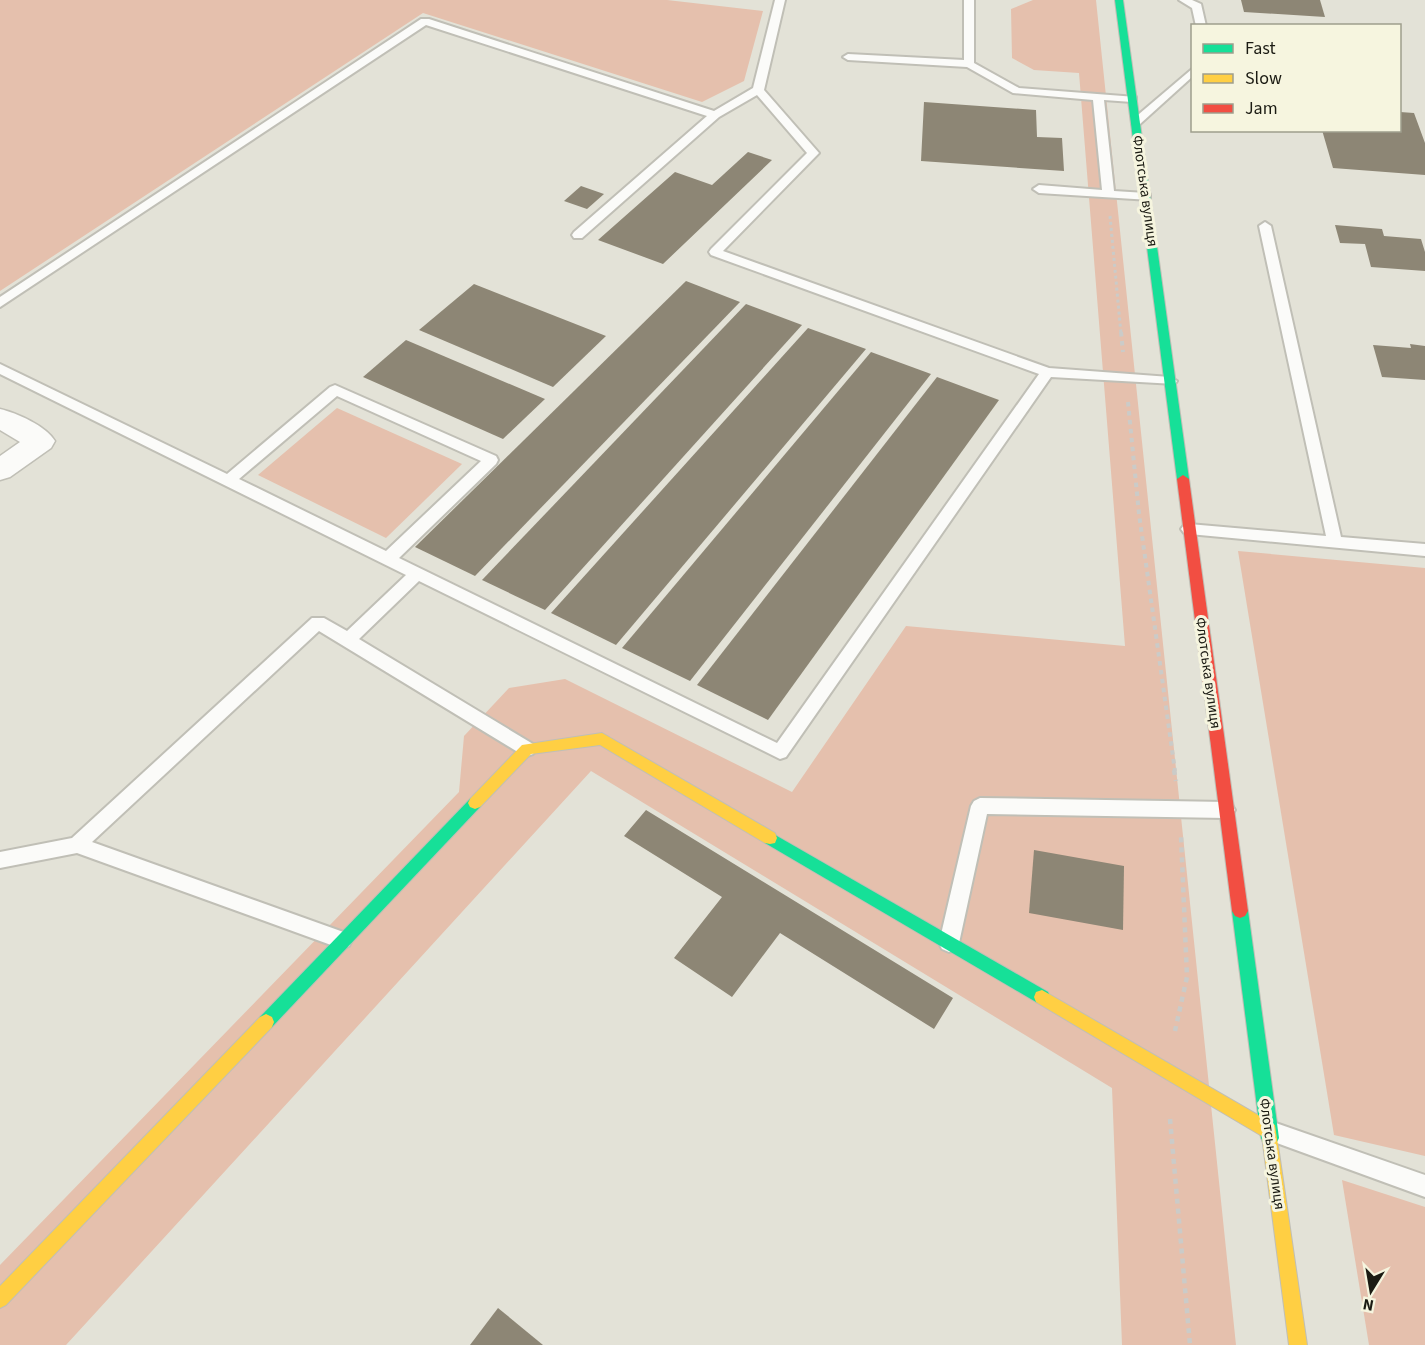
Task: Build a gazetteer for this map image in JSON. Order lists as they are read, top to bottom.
{
  "streets": {
    "street": ["Флотська вулиця"]
  },
  "legend": ["Fast", "Slow", "Jam"],
  "north": "bottom"
}
